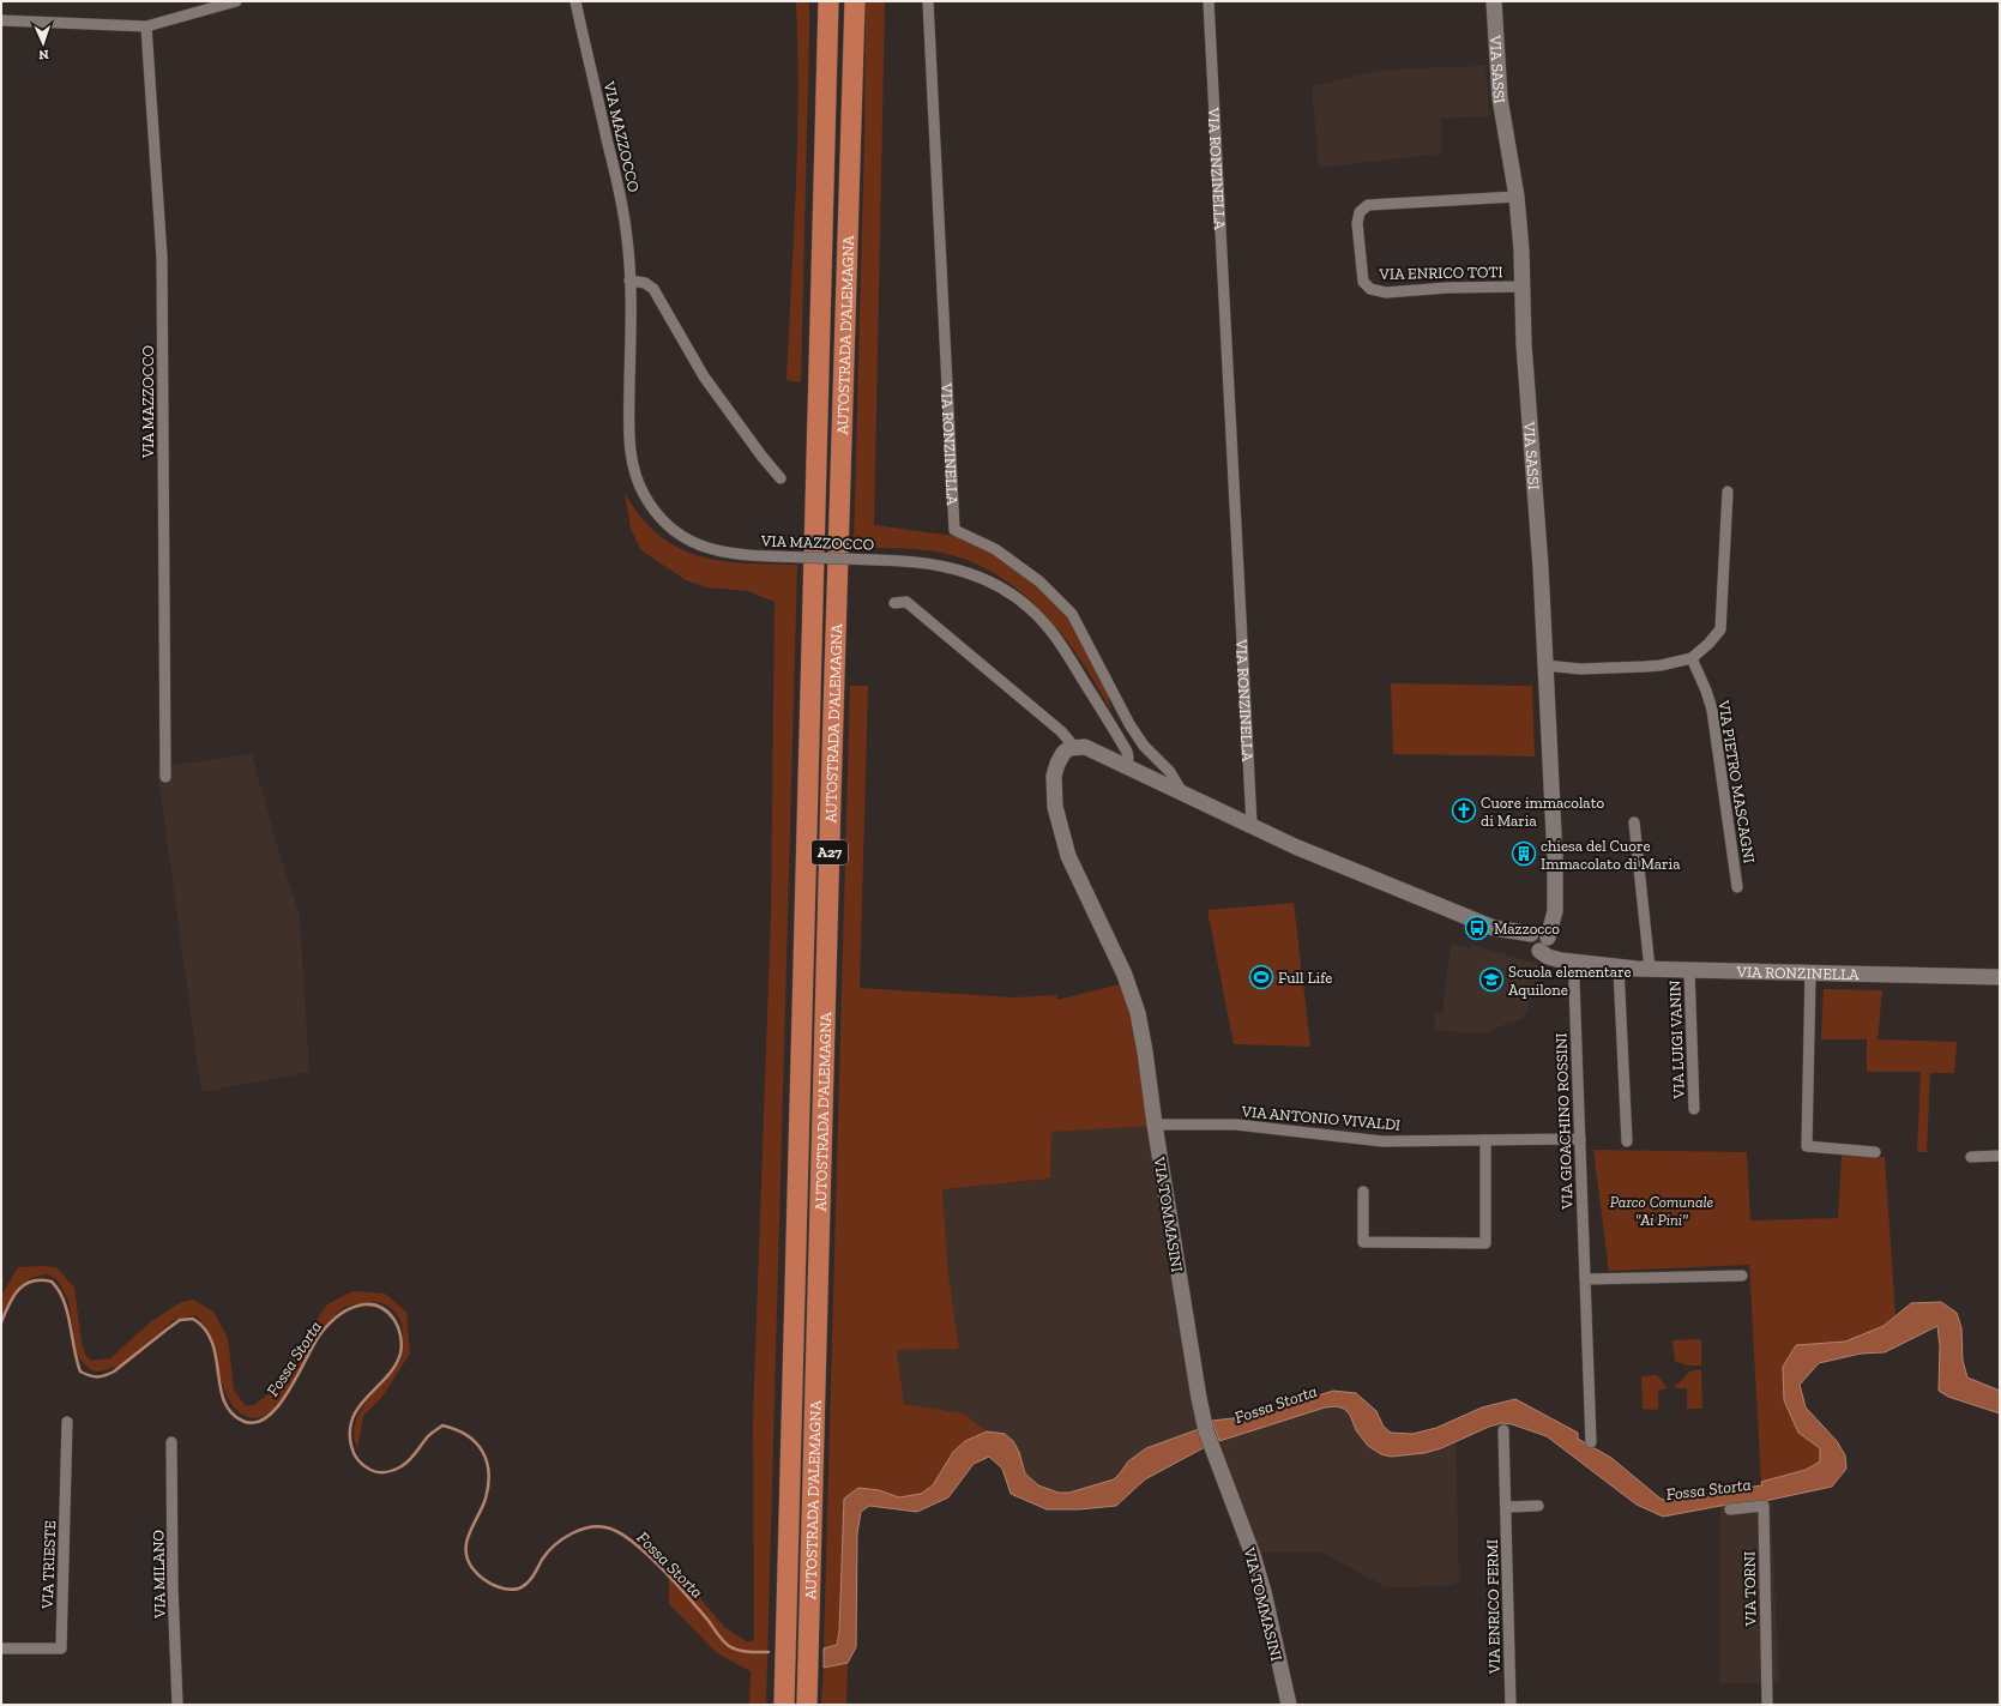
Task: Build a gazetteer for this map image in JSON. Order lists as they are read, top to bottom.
{
  "streets": {
    "highway": ["AUTOSTRADA D'ALEMAGNA", "A27"],
    "street": [
      "VIA SASSI",
      "VIA MAZZOCCO",
      "VIA RONZINELLA",
      "VIA ENRICO TOTI",
      "VIA PIETRO MASCAGNI",
      "VIA LUIGI VANIN",
      "VIA ANTONIO VIVALDI",
      "VIA GIOACHINO ROSSINI",
      "VIA TOMMASINI",
      "VIA TRIESTE",
      "VIA MILANO",
      "VIA TORNI",
      "VIA ENRICO FERMI"
    ]
  },
  "crossings": [
    ["VIA SASSI", "VIA RONZINELLA"],
    ["VIA SASSI", "VIA ENRICO TOTI"],
    ["VIA MAZZOCCO", "VIA RONZINELLA"],
    ["VIA RONZINELLA", "VIA LUIGI VANIN"],
    ["VIA RONZINELLA", "VIA GIOACHINO ROSSINI"],
    ["VIA RONZINELLA", "VIA TOMMASINI"],
    ["VIA ANTONIO VIVALDI", "VIA GIOACHINO ROSSINI"],
    ["VIA ANTONIO VIVALDI", "VIA TOMMASINI"]
  ],
  "water": ["Fossa Storta"],
  "parks": ["Parco Comunale \"Ai Pini\""],
  "places": {
    "church": ["Cuore immacolato di Maria"],
    "building": ["chiesa del Cuore Immacolato di Maria"],
    "bus stop": ["Mazzocco"],
    "sports": ["Full Life"],
    "school or university": ["Scuola elementare Aquilone"]
  },
  "north": "bottom"
}
